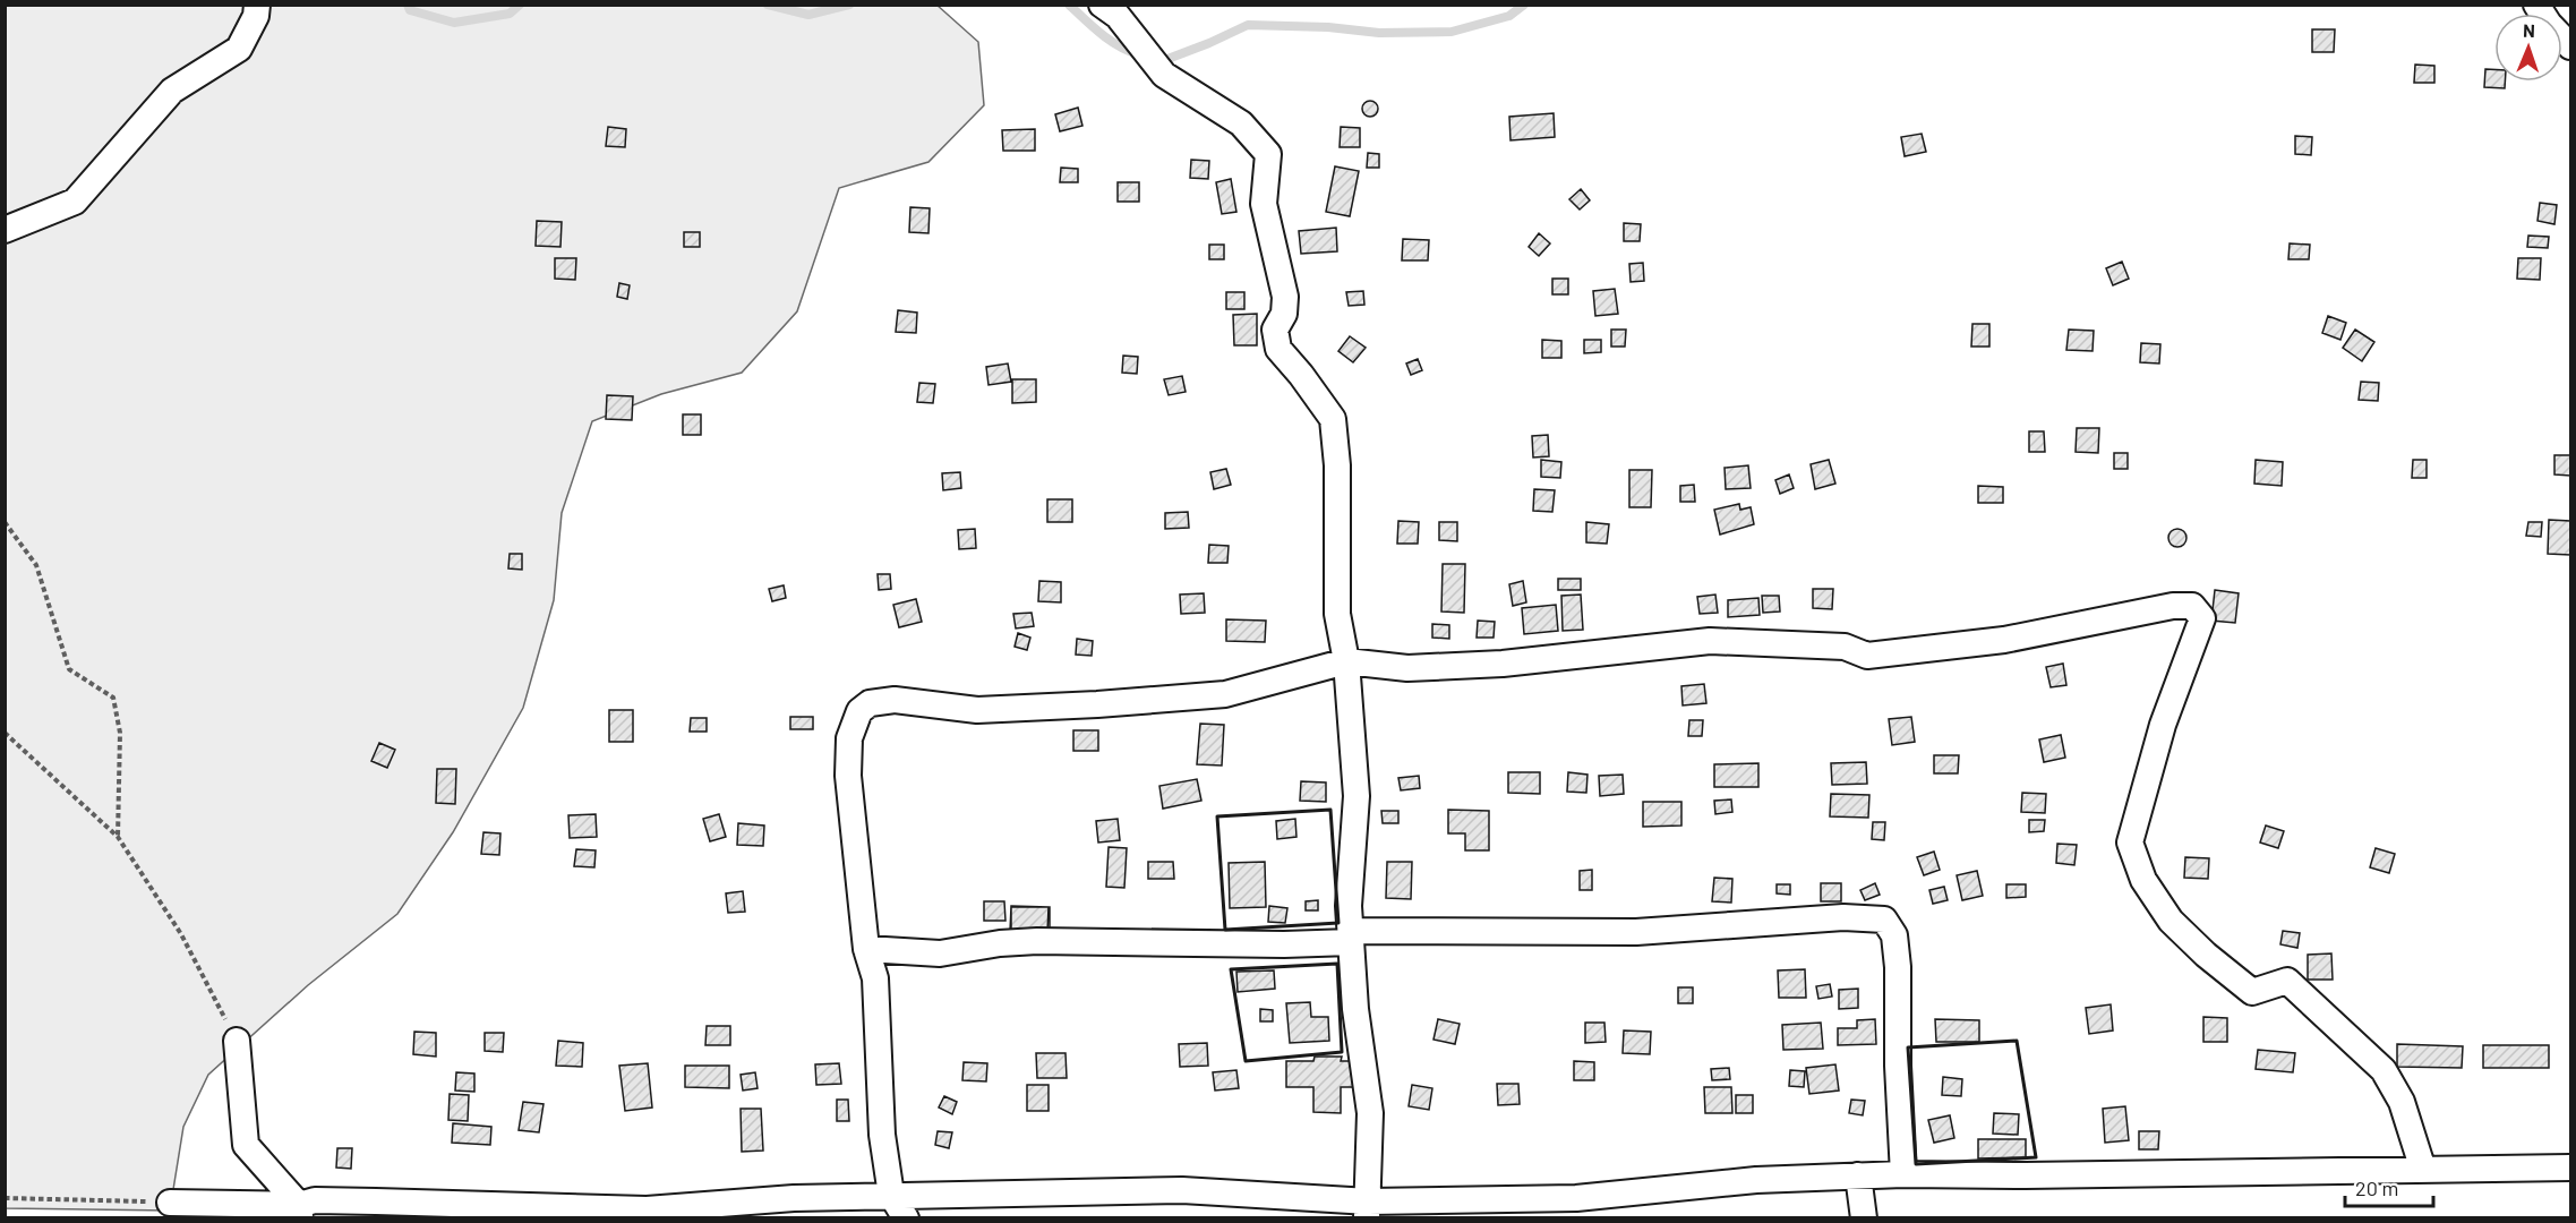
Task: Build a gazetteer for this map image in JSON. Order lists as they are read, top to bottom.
{
  "scale_bar": "20 m",
  "north": "top"
}
